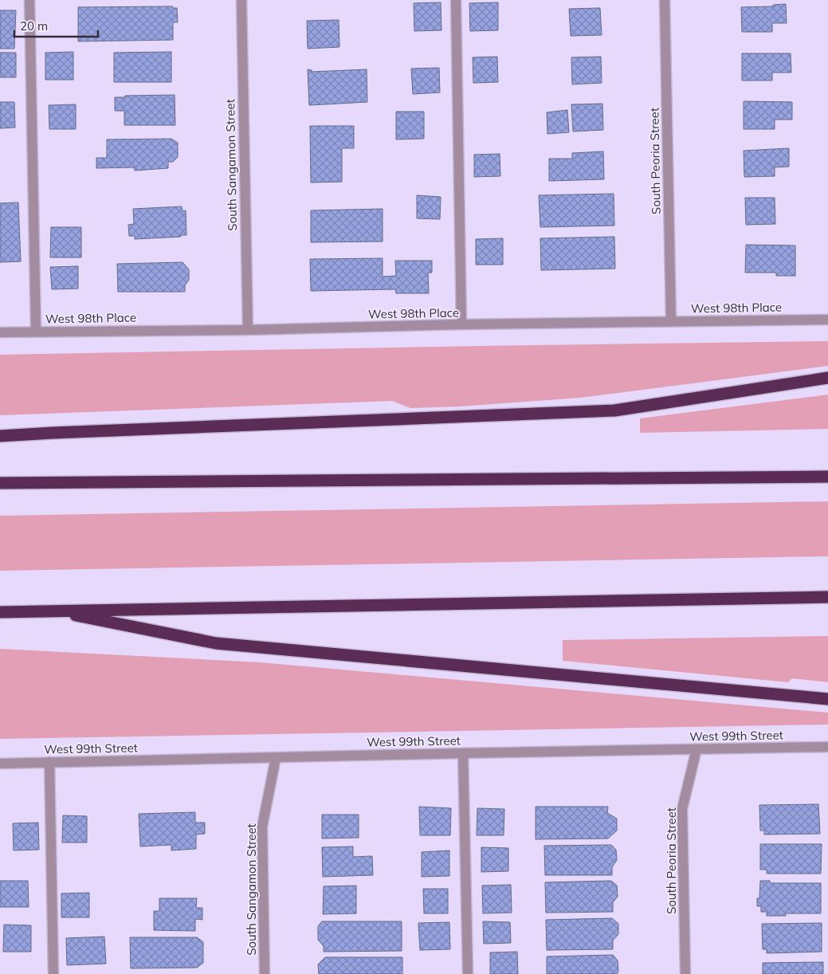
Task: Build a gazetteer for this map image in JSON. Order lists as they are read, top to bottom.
{
  "streets": {
    "street": [
      "South Peoria Street",
      "South Sangamon Street",
      "West 98th Place",
      "West 99th Street"
    ]
  },
  "crossings": [
    ["South Peoria Street", "West 98th Place"],
    ["South Peoria Street", "West 99th Street"],
    ["South Sangamon Street", "West 98th Place"],
    ["South Sangamon Street", "West 99th Street"]
  ],
  "scale_bar": "20 m"
}
